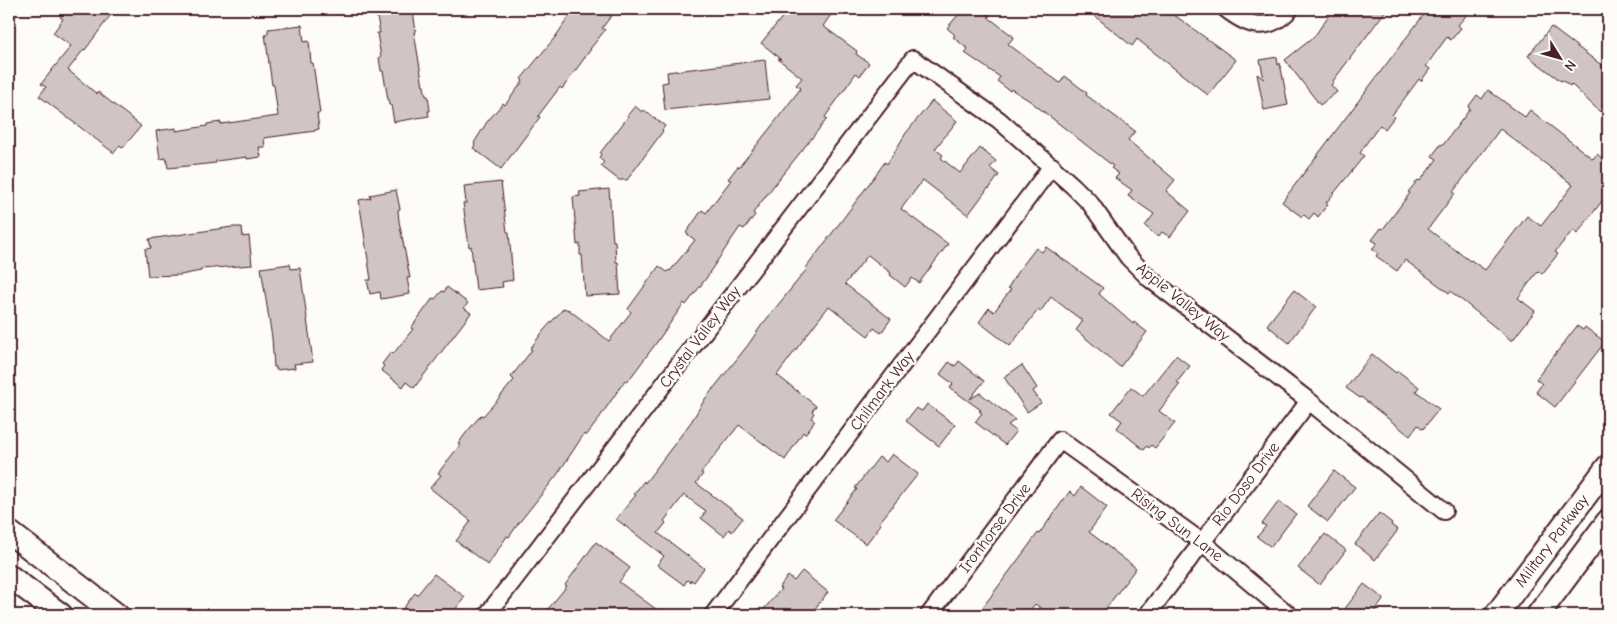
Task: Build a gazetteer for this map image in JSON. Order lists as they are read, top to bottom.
{
  "streets": {
    "main road": ["Military Parkway"],
    "street": [
      "Apple Valley Way",
      "Crystal Valley Way",
      "Chilmark Way",
      "Rio Doso Drive",
      "Rising Sun Lane",
      "Ironhorse Drive"
    ]
  },
  "crossings": [
    ["Apple Valley Way", "Crystal Valley Way"],
    ["Apple Valley Way", "Chilmark Way"],
    ["Apple Valley Way", "Rio Doso Drive"],
    ["Rio Doso Drive", "Rising Sun Lane"],
    ["Rising Sun Lane", "Ironhorse Drive"]
  ],
  "north": "bottom right"
}
